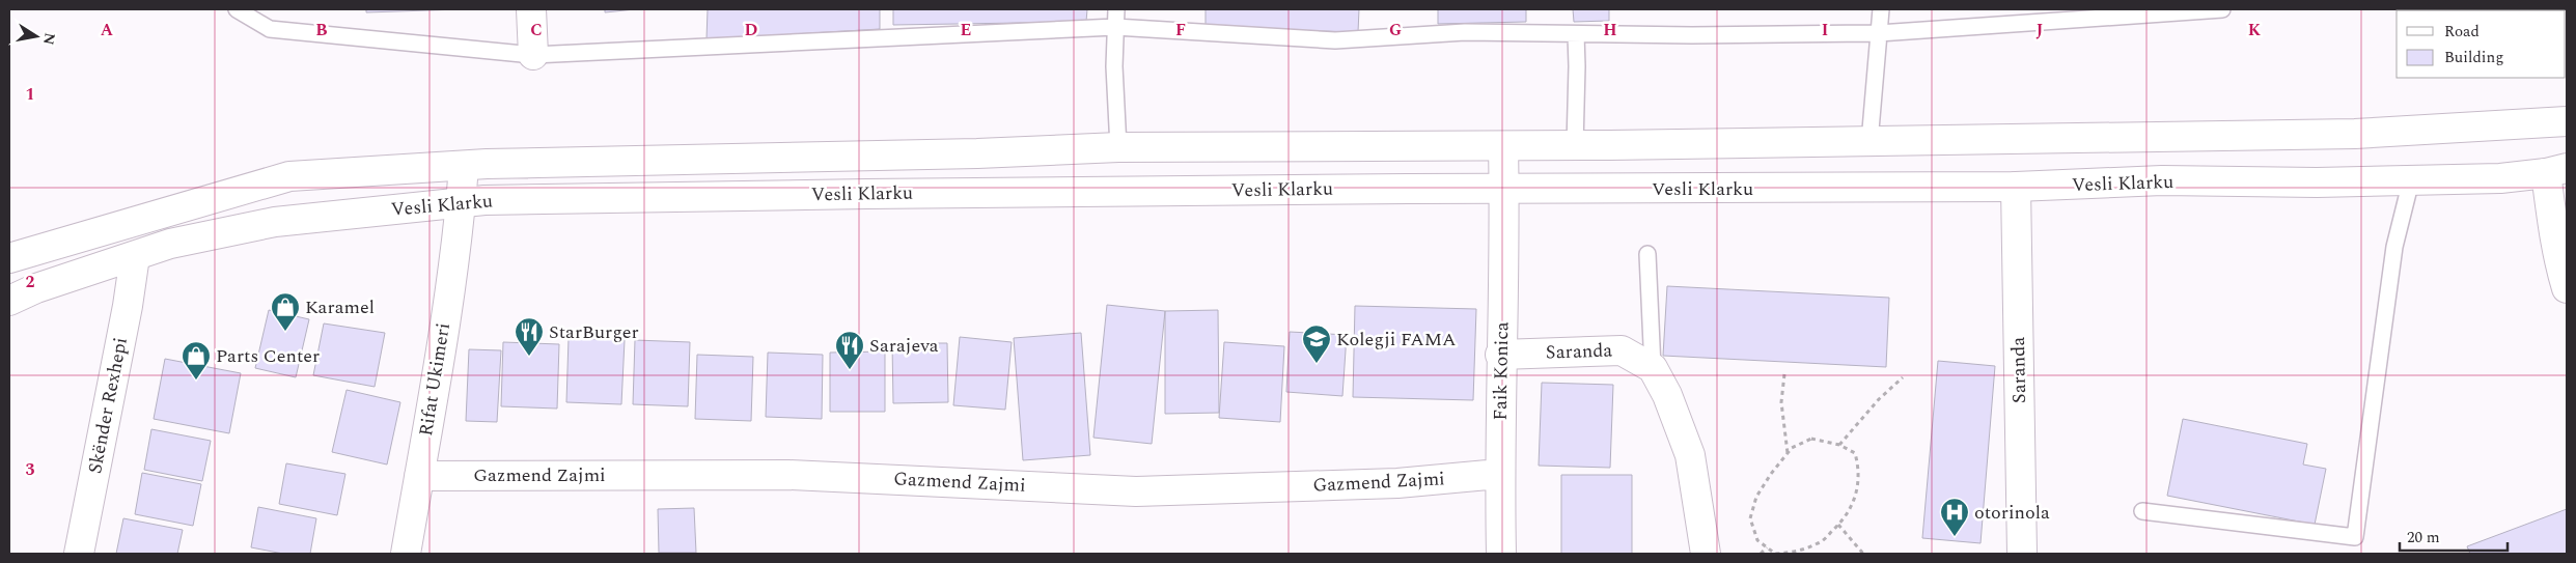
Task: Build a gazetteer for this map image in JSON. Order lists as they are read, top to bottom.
{
  "streets": {
    "main road": [
      "Vesli Klarku",
      "Saranda",
      "Faik Konica",
      "Rifat Ukimeri",
      "Skënder Rexhepi",
      "Gazmend Zajmi"
    ]
  },
  "crossings": [
    ["Vesli Klarku", "Saranda"],
    ["Vesli Klarku", "Faik Konica"],
    ["Vesli Klarku", "Rifat Ukimeri"],
    ["Vesli Klarku", "Skënder Rexhepi"],
    ["Saranda", "Faik Konica"],
    ["Faik Konica", "Gazmend Zajmi"],
    ["Rifat Ukimeri", "Gazmend Zajmi"]
  ],
  "places": {
    "shop": ["Karamel", "Parts Center"],
    "restaurant": ["StarBurger", "Sarajeva"],
    "school or university": ["Kolegji FAMA"],
    "hospital": ["otorinola"]
  },
  "legend": ["Road", "Building"],
  "scale_bar": "20 m",
  "north": "right",
  "grid": {
    "columns": [
      "A",
      "B",
      "C",
      "D",
      "E",
      "F",
      "G",
      "H",
      "I",
      "J",
      "K"
    ],
    "rows": ["1", "2", "3"]
  }
}
